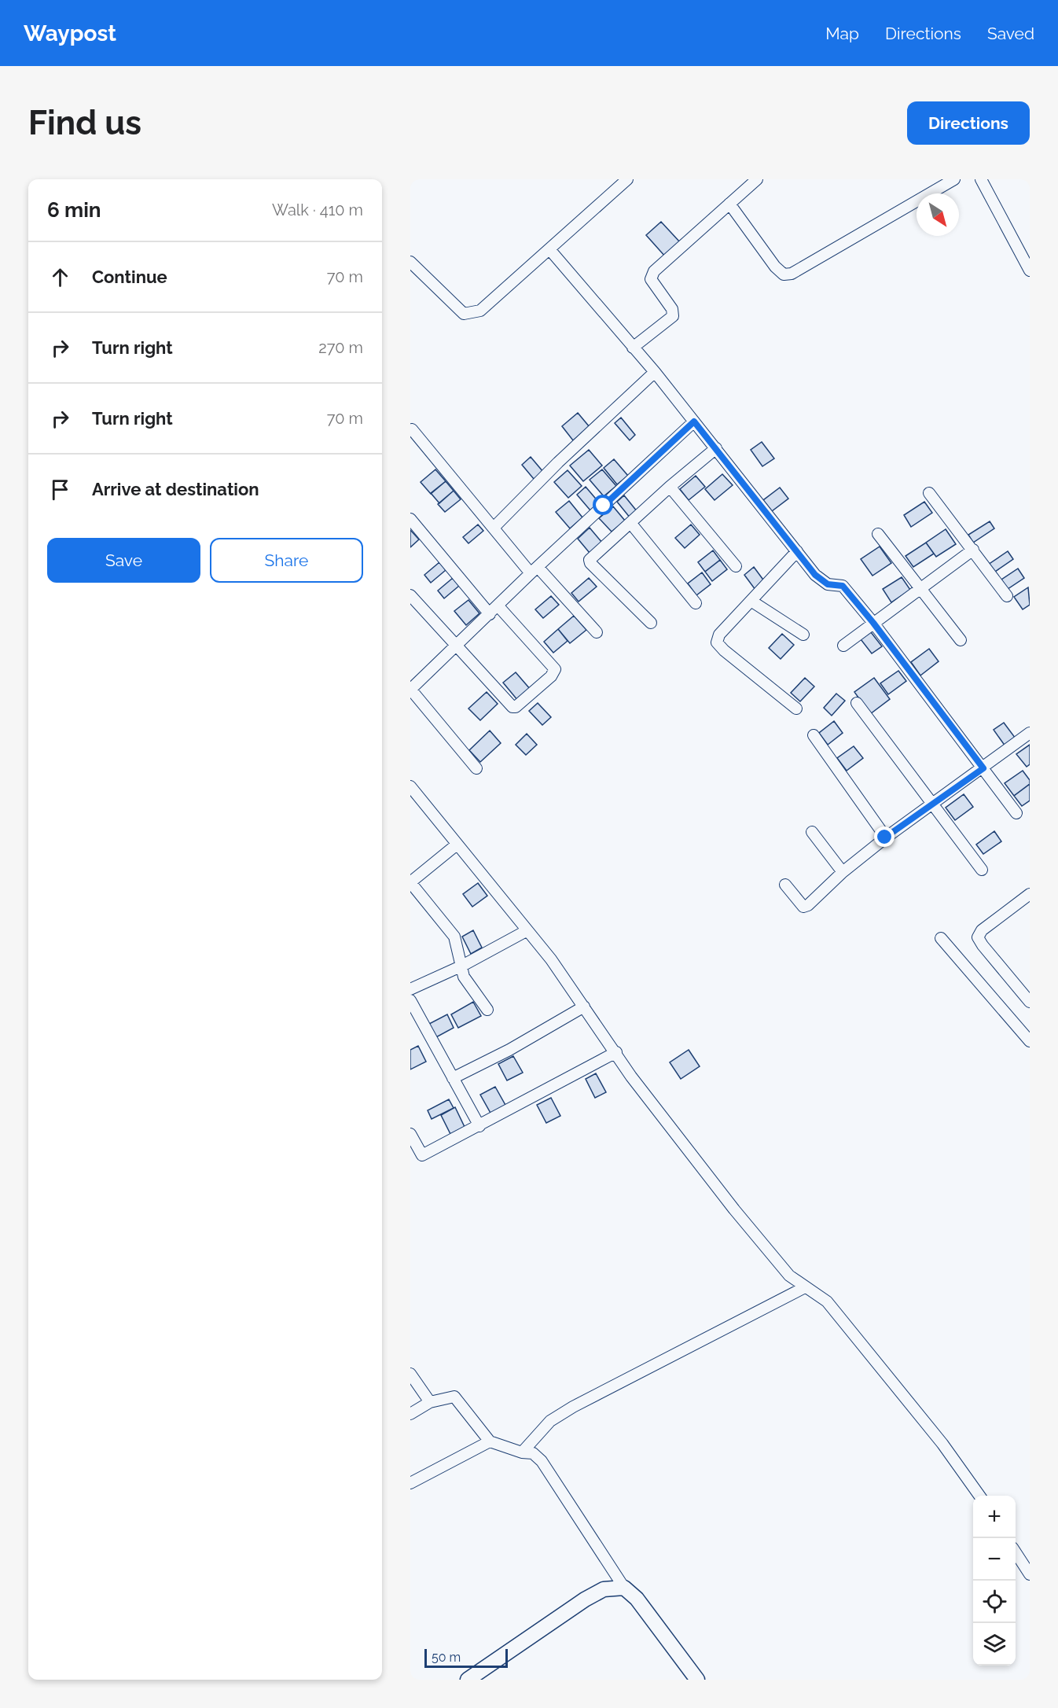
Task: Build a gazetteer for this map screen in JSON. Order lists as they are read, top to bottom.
{
  "scale_bar": "50 m",
  "north": "bottom right",
  "page": {
    "header": "Waypost",
    "nav": ["Map", "Directions", "Saved"],
    "buttons": [
      "Directions",
      ["Save", "Share"]
    ],
    "title": "Find us",
    "heading": ["6 min", "Walk · 410 m"],
    "list": [
      ["Continue", "70 m"],
      ["Turn right", "270 m"],
      ["Turn right", "70 m"],
      "Arrive at destination"
    ],
    "map_buttons": ["+", "−"],
    "scale": "50 m"
  }
}
